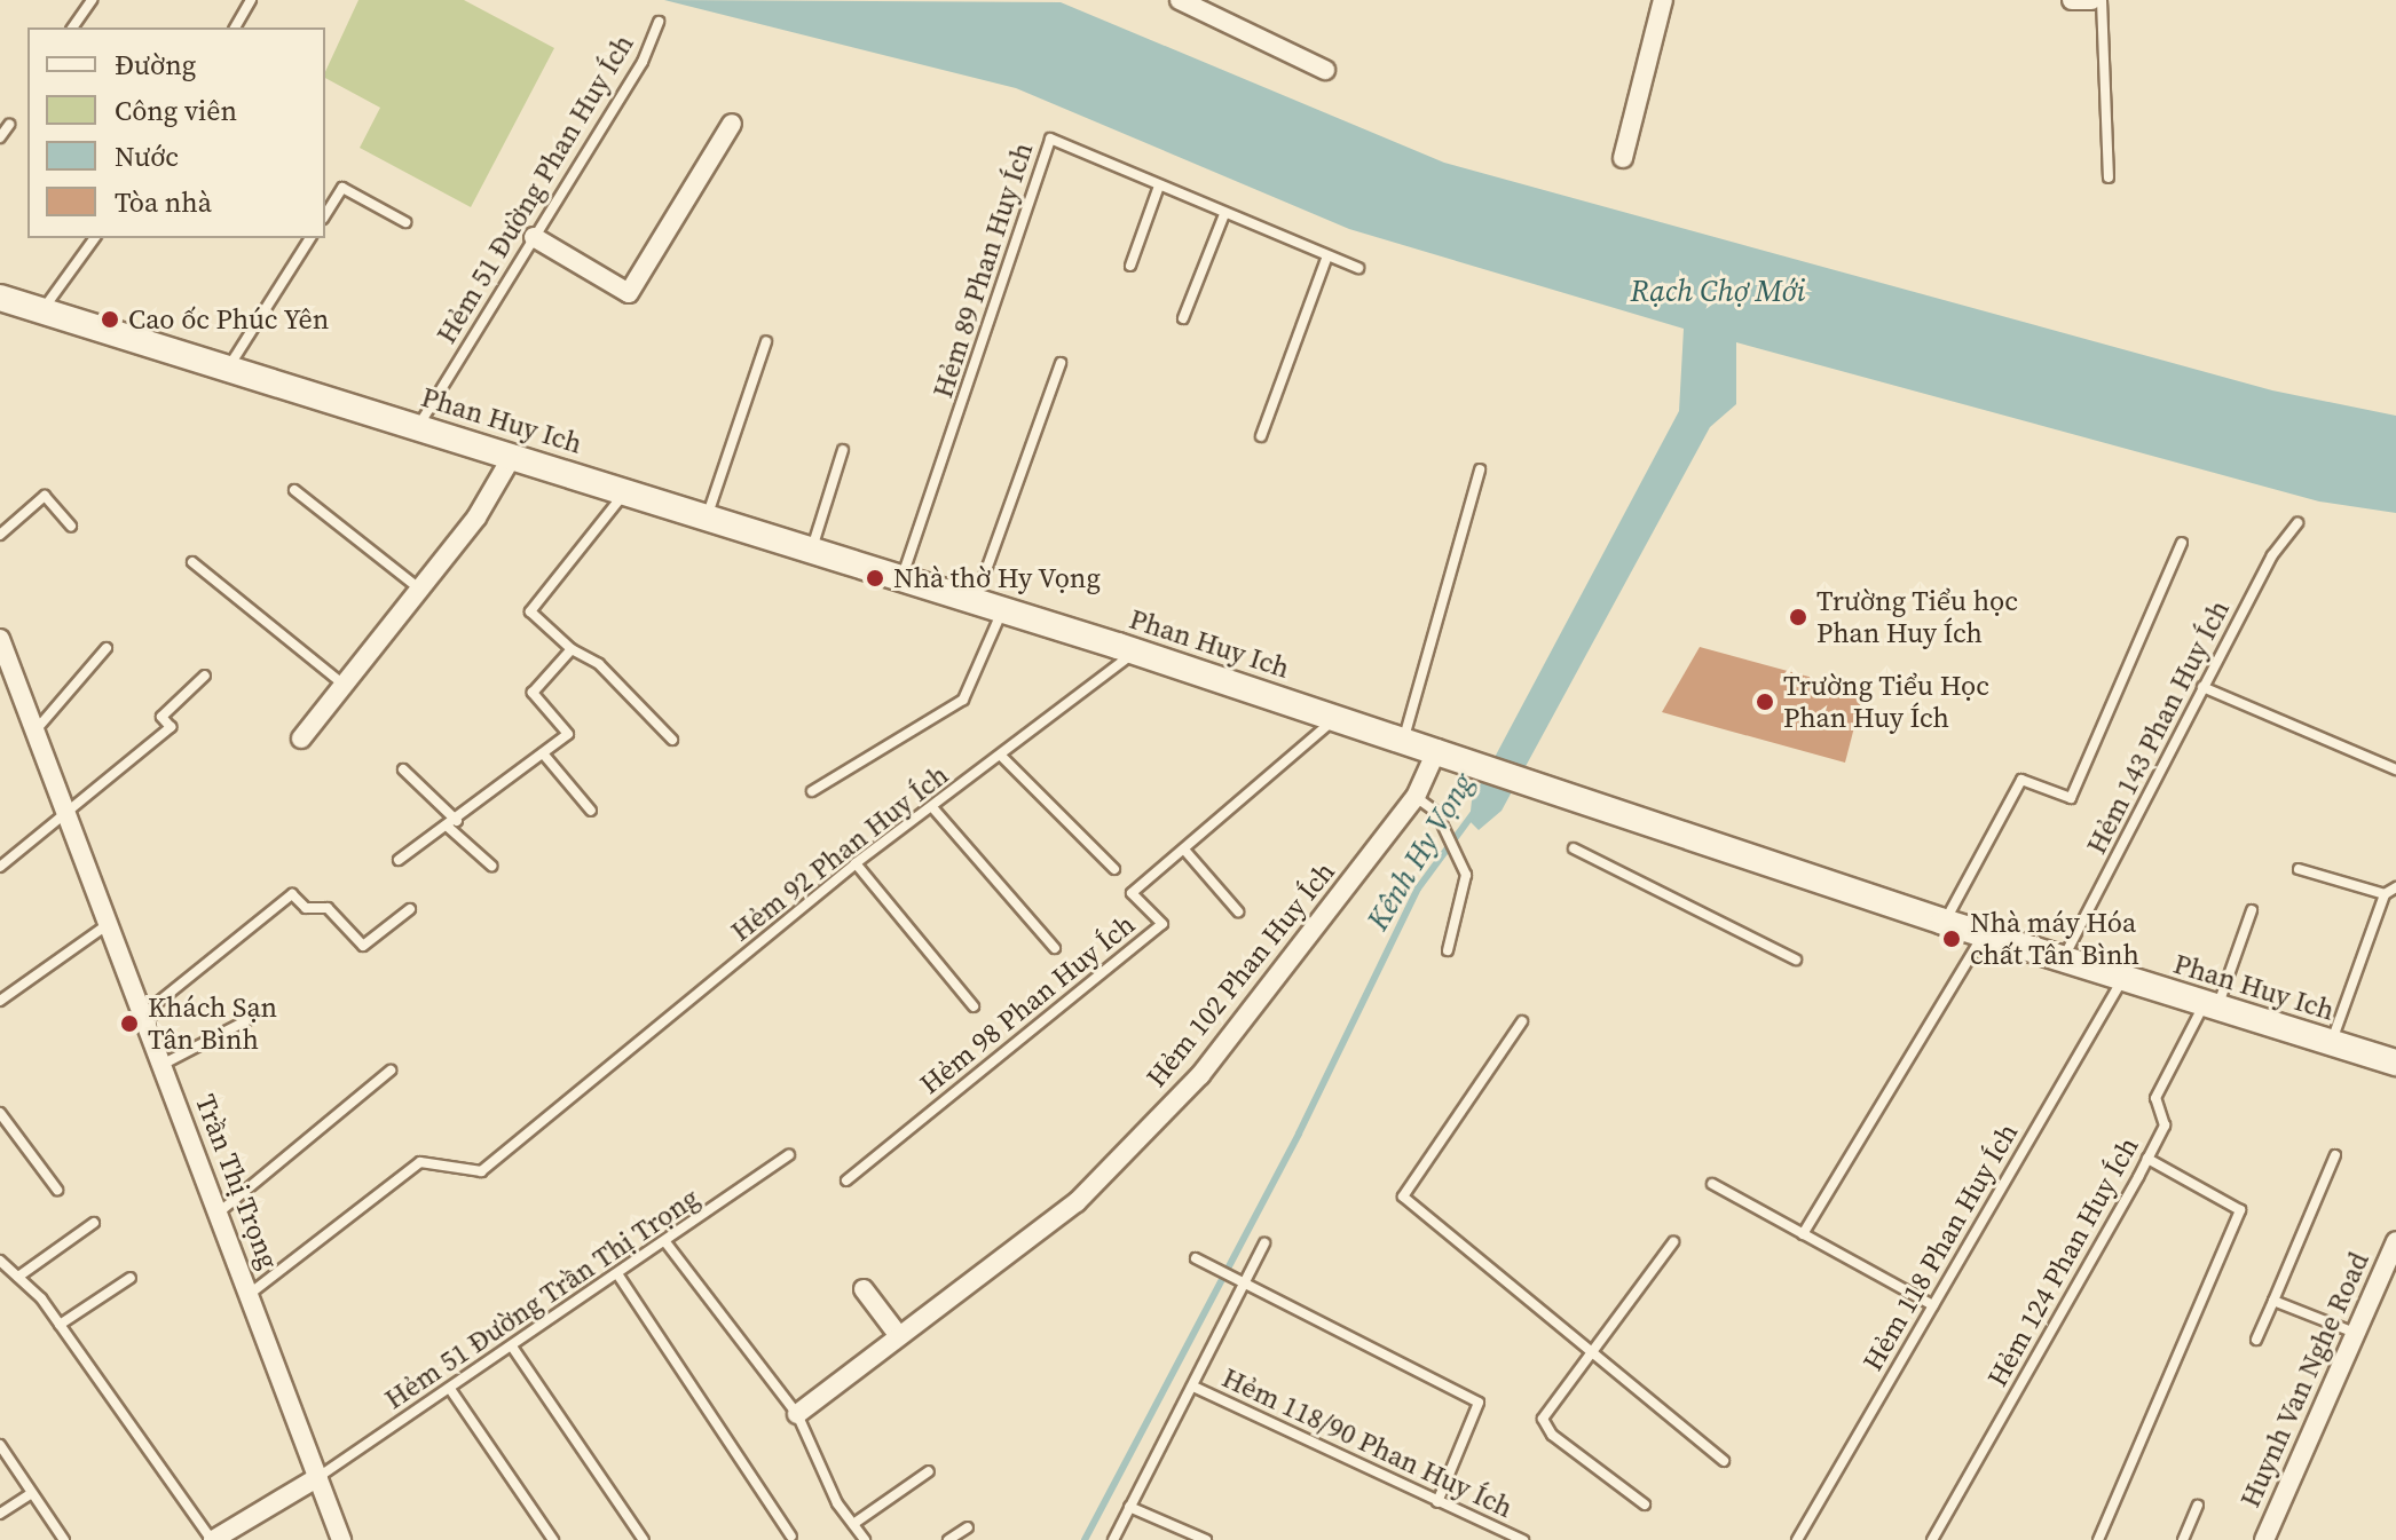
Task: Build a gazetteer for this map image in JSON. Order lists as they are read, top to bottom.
{
  "streets": {
    "main road": ["Phan Huy Ich"],
    "street": ["Hẻm 102 Phan Huy Ích", "Trần Thị Trọng", "Huynh Van Nghe Road"],
    "lane": [
      "Hẻm 51 Đường Phan Huy Ích",
      "Hẻm 89 Phan Huy Ích",
      "Hẻm 143 Phan Huy Ích",
      "Hẻm 92 Phan Huy Ích",
      "Hẻm 98 Phan Huy Ích",
      "Hẻm 118 Phan Huy Ích",
      "Hẻm 124 Phan Huy Ích",
      "Hẻm 51 Đường Trần Thị Trọng",
      "Hẻm 118/90 Phan Huy Ích"
    ]
  },
  "crossings": [
    ["Hẻm 51 Đường Phan Huy Ích", "Phan Huy Ich"],
    ["Hẻm 89 Phan Huy Ích", "Phan Huy Ich"],
    ["Phan Huy Ich", "Hẻm 143 Phan Huy Ích"],
    ["Phan Huy Ich", "Hẻm 92 Phan Huy Ích"],
    ["Phan Huy Ich", "Hẻm 102 Phan Huy Ích"],
    ["Phan Huy Ich", "Hẻm 98 Phan Huy Ích"],
    ["Phan Huy Ich", "Hẻm 118 Phan Huy Ích"],
    ["Phan Huy Ich", "Hẻm 124 Phan Huy Ích"],
    ["Hẻm 92 Phan Huy Ích", "Trần Thị Trọng"],
    ["Trần Thị Trọng", "Hẻm 51 Đường Trần Thị Trọng"]
  ],
  "water": ["Rạch Chợ Mới", "Kênh Hy Vọng"],
  "places": [
    "Cao ốc Phúc Yên",
    "Nhà thờ Hy Vọng",
    "Trường Tiểu học Phan Huy Ích",
    "Trường Tiểu Học Phan Huy Ích",
    "Nhà máy Hóa chất Tân Bình",
    "Khách Sạn Tân Bình"
  ],
  "legend": [
    "Đường",
    "Công viên",
    "Nước",
    "Tòa nhà"
  ]
}
